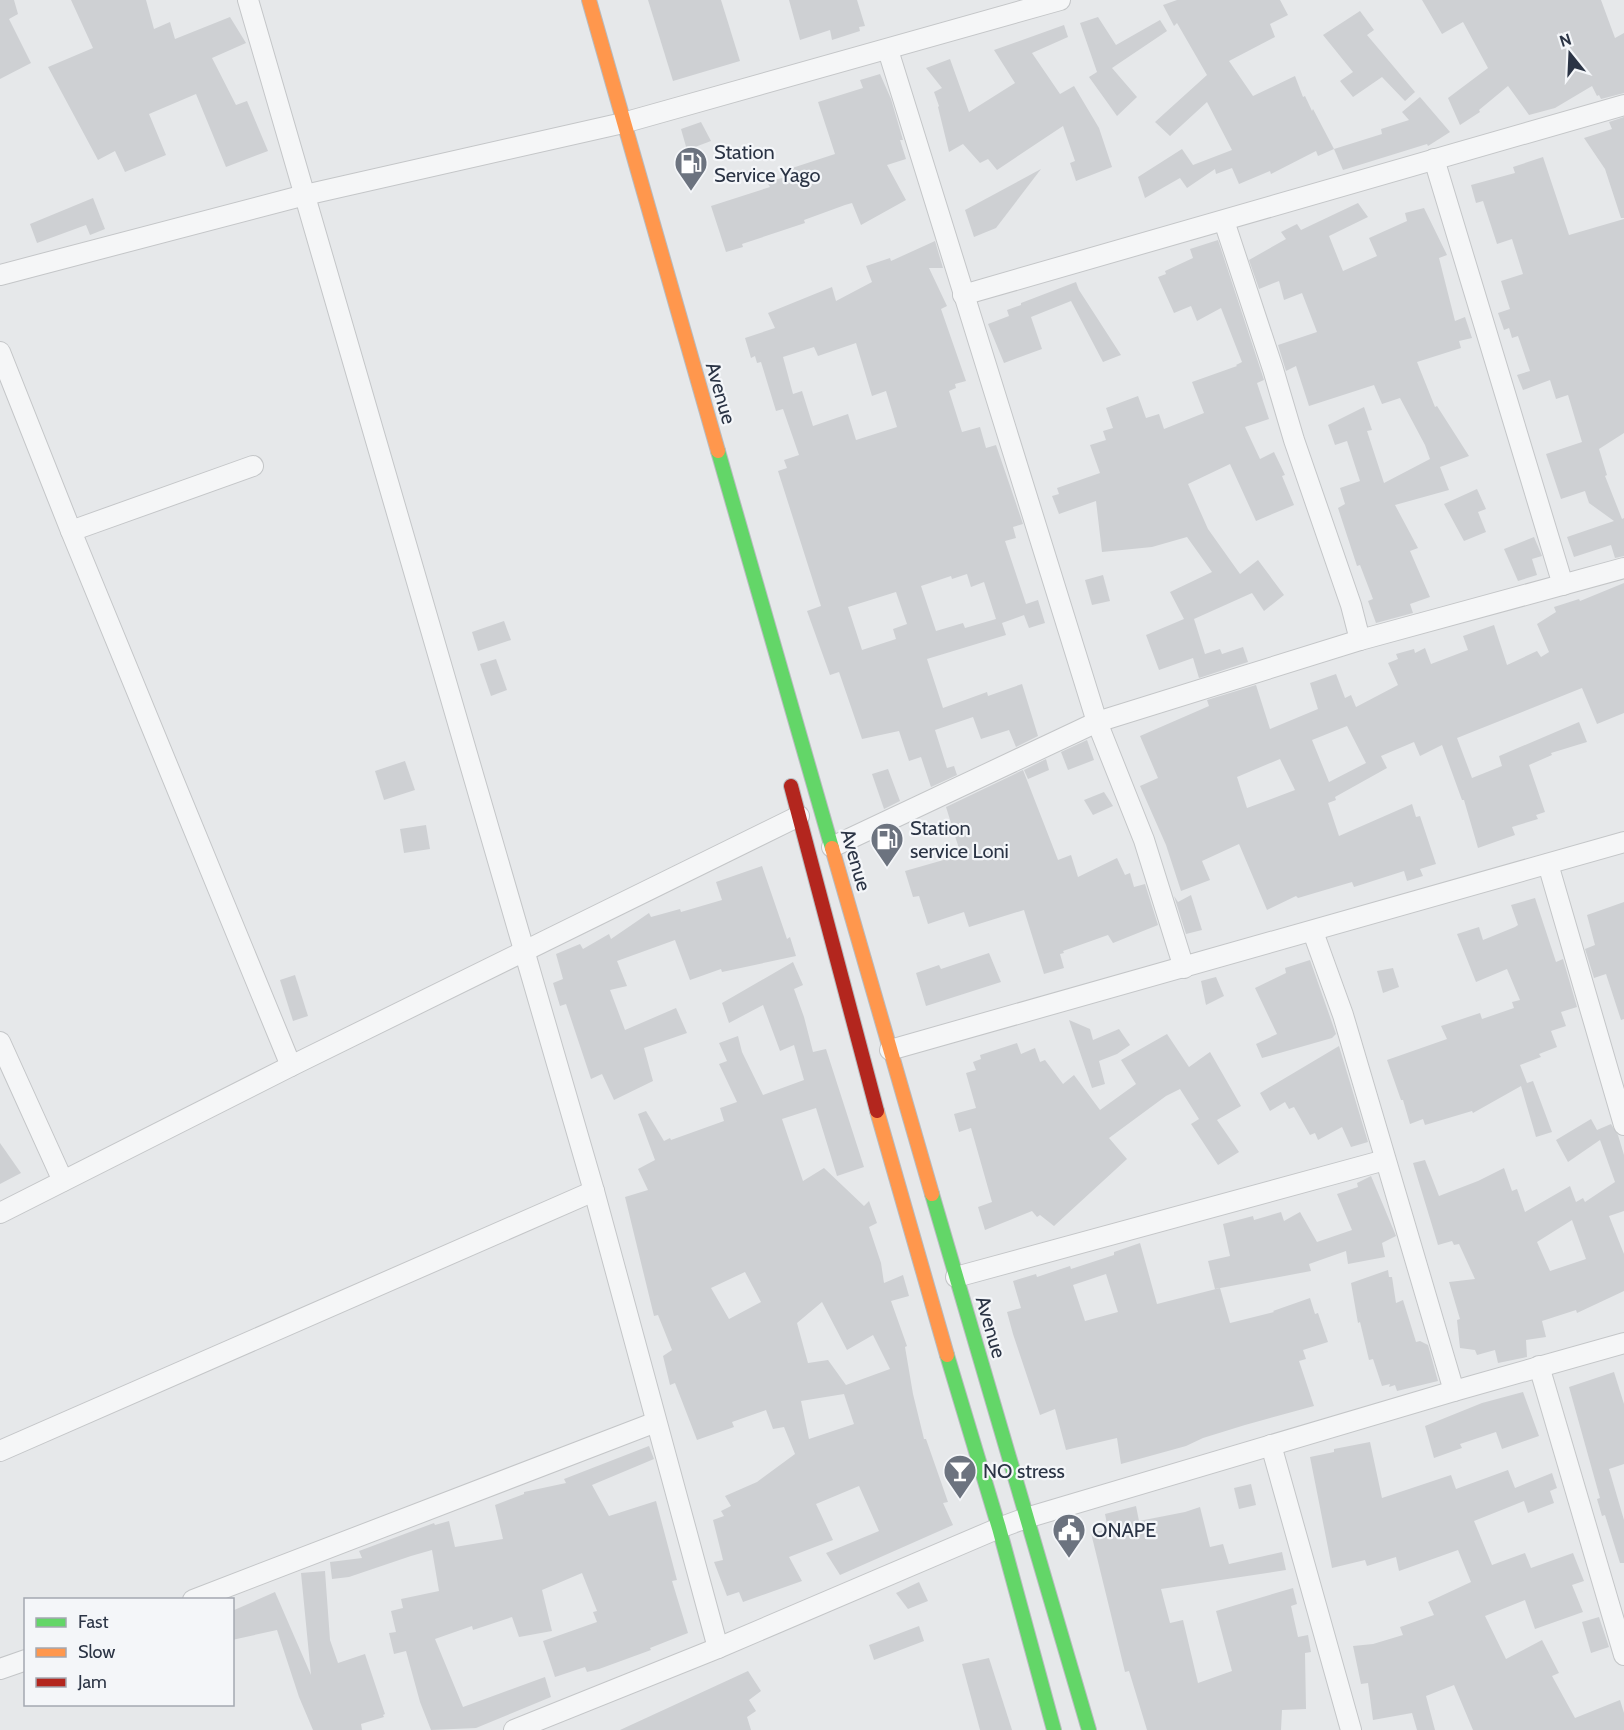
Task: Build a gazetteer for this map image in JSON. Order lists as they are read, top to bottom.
{
  "streets": {
    "highway": ["Avenue"]
  },
  "places": {
    "fuel station": ["Station Service Yago", "Station service Loni"],
    "bar": ["NO stress"],
    "public building": ["ONAPE"]
  },
  "legend": ["Fast", "Slow", "Jam"],
  "north": "top"
}
